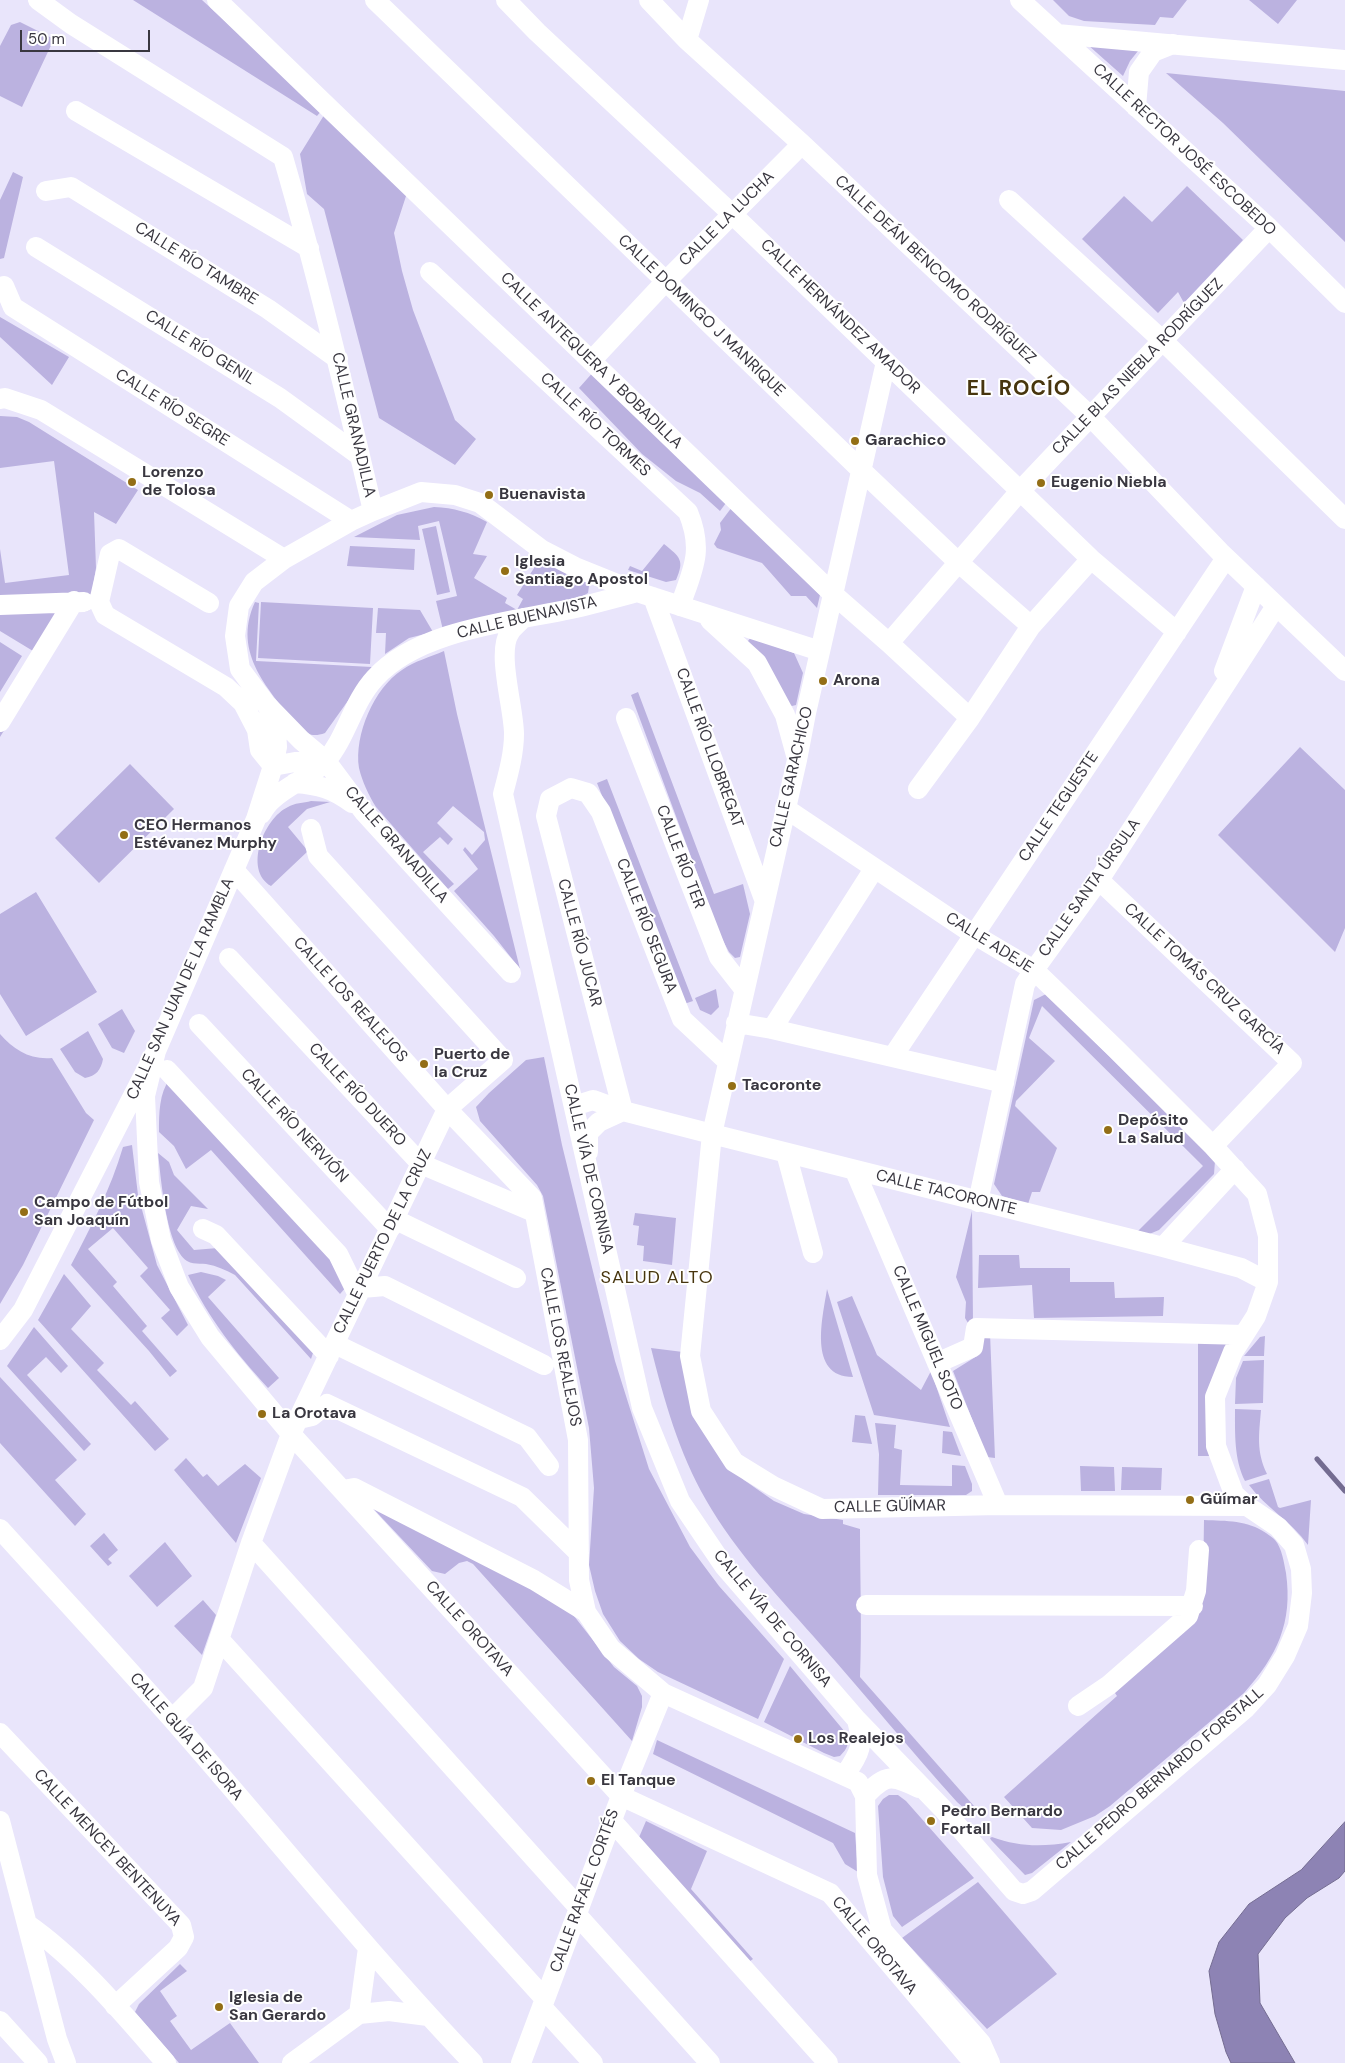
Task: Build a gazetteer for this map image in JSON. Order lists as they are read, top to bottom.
{
  "streets": {
    "street": [
      "CALLE RECTOR JOSÉ ESCOBEDO",
      "CALLE LA LUCHA",
      "CALLE RÍO TAMBRE",
      "CALLE DEÁN BENCOMO RODRÍGUEZ",
      "CALLE DOMINGO J MANRIQUE",
      "CALLE HERNÁNDEZ AMADOR",
      "CALLE RÍO GENIL",
      "CALLE ANTEQUERA Y BOBADILLA",
      "CALLE BLAS NIEBLA RODRÍGUEZ",
      "CALLE RÍO SEGRE",
      "CALLE GRANADILLA",
      "CALLE RÍO TORMES",
      "CALLE BUENAVISTA",
      "CALLE RÍO LLOBREGAT",
      "CALLE GARACHICO",
      "CALLE TEGUESTE",
      "CALLE RÍO TER",
      "CALLE SANTA ÚRSULA",
      "CALLE RÍO SEGURA",
      "CALLE RÍO JUCAR",
      "CALLE ADEJE",
      "CALLE TOMÁS CRUZ GARCÍA",
      "CALLE SAN JUAN DE LA RAMBLA",
      "CALLE LOS REALEJOS",
      "CALLE RÍO DUERO",
      "CALLE RÍO NERVIÓN",
      "CALLE VÍA DE CORNISA",
      "CALLE TACORONTE",
      "CALLE PUERTO DE LA CRUZ",
      "CALLE MIGUEL SOTO",
      "CALLE GÜÍMAR",
      "CALLE OROTAVA",
      "CALLE GUÍA DE ISORA",
      "CALLE PEDRO BERNARDO FORSTALL",
      "CALLE MENCEY BENTENUYA",
      "CALLE RAFAEL CORTÉS"
    ]
  },
  "crossings": [
    ["CALLE RECTOR JOSÉ ESCOBEDO", "CALLE BLAS NIEBLA RODRÍGUEZ"],
    ["CALLE LA LUCHA", "CALLE DEÁN BENCOMO RODRÍGUEZ"],
    ["CALLE LA LUCHA", "CALLE DOMINGO J MANRIQUE"],
    ["CALLE LA LUCHA", "CALLE HERNÁNDEZ AMADOR"],
    ["CALLE LA LUCHA", "CALLE ANTEQUERA Y BOBADILLA"],
    ["CALLE RÍO TAMBRE", "CALLE GRANADILLA"],
    ["CALLE DEÁN BENCOMO RODRÍGUEZ", "CALLE BLAS NIEBLA RODRÍGUEZ"],
    ["CALLE DEÁN BENCOMO RODRÍGUEZ", "CALLE TEGUESTE"],
    ["CALLE DEÁN BENCOMO RODRÍGUEZ", "CALLE SANTA ÚRSULA"],
    ["CALLE DOMINGO J MANRIQUE", "CALLE BLAS NIEBLA RODRÍGUEZ"],
    ["CALLE DOMINGO J MANRIQUE", "CALLE GARACHICO"],
    ["CALLE HERNÁNDEZ AMADOR", "CALLE BLAS NIEBLA RODRÍGUEZ"],
    ["CALLE HERNÁNDEZ AMADOR", "CALLE GARACHICO"],
    ["CALLE HERNÁNDEZ AMADOR", "CALLE TEGUESTE"],
    ["CALLE RÍO GENIL", "CALLE GRANADILLA"],
    ["CALLE ANTEQUERA Y BOBADILLA", "CALLE BLAS NIEBLA RODRÍGUEZ"],
    ["CALLE ANTEQUERA Y BOBADILLA", "CALLE GARACHICO"],
    ["CALLE RÍO SEGRE", "CALLE GRANADILLA"],
    ["CALLE GRANADILLA", "CALLE BUENAVISTA"],
    ["CALLE GRANADILLA", "CALLE SAN JUAN DE LA RAMBLA"],
    ["CALLE BUENAVISTA", "CALLE RÍO LLOBREGAT"],
    ["CALLE BUENAVISTA", "CALLE SAN JUAN DE LA RAMBLA"],
    ["CALLE BUENAVISTA", "CALLE VÍA DE CORNISA"],
    ["CALLE RÍO LLOBREGAT", "CALLE GARACHICO"],
    ["CALLE GARACHICO", "CALLE RÍO TER"],
    ["CALLE GARACHICO", "CALLE RÍO SEGURA"],
    ["CALLE GARACHICO", "CALLE ADEJE"],
    ["CALLE GARACHICO", "CALLE TACORONTE"],
    ["CALLE GARACHICO", "CALLE GÜÍMAR"],
    ["CALLE TEGUESTE", "CALLE ADEJE"],
    ["CALLE SANTA ÚRSULA", "CALLE ADEJE"],
    ["CALLE SANTA ÚRSULA", "CALLE TOMÁS CRUZ GARCÍA"],
    ["CALLE SANTA ÚRSULA", "CALLE TACORONTE"],
    ["CALLE RÍO SEGURA", "CALLE RÍO JUCAR"],
    ["CALLE RÍO JUCAR", "CALLE TACORONTE"],
    ["CALLE ADEJE", "CALLE TOMÁS CRUZ GARCÍA"],
    ["CALLE ADEJE", "CALLE PEDRO BERNARDO FORSTALL"],
    ["CALLE SAN JUAN DE LA RAMBLA", "CALLE LOS REALEJOS"],
    ["CALLE SAN JUAN DE LA RAMBLA", "CALLE OROTAVA"],
    ["CALLE LOS REALEJOS", "CALLE RÍO DUERO"],
    ["CALLE LOS REALEJOS", "CALLE PUERTO DE LA CRUZ"],
    ["CALLE LOS REALEJOS", "CALLE RAFAEL CORTÉS"],
    ["CALLE RÍO DUERO", "CALLE PUERTO DE LA CRUZ"],
    ["CALLE RÍO NERVIÓN", "CALLE PUERTO DE LA CRUZ"],
    ["CALLE VÍA DE CORNISA", "CALLE TACORONTE"],
    ["CALLE VÍA DE CORNISA", "CALLE PEDRO BERNARDO FORSTALL"],
    ["CALLE TACORONTE", "CALLE MIGUEL SOTO"],
    ["CALLE TACORONTE", "CALLE GÜÍMAR"],
    ["CALLE TACORONTE", "CALLE PEDRO BERNARDO FORSTALL"],
    ["CALLE PUERTO DE LA CRUZ", "CALLE OROTAVA"],
    ["CALLE PUERTO DE LA CRUZ", "CALLE GUÍA DE ISORA"],
    ["CALLE MIGUEL SOTO", "CALLE GÜÍMAR"],
    ["CALLE GÜÍMAR", "CALLE PEDRO BERNARDO FORSTALL"],
    ["CALLE OROTAVA", "CALLE RAFAEL CORTÉS"]
  ],
  "districts": ["EL ROCÍO", "SALUD ALTO"],
  "places": [
    "Garachico",
    "Lorenzo de Tolosa",
    "Eugenio Niebla",
    "Buenavista",
    "Iglesia Santiago Apostol",
    "Arona",
    "CEO Hermanos Estévanez Murphy",
    "Puerto de la Cruz",
    "Tacoronte",
    "Depósito La Salud",
    "Campo de Fútbol San Joaquín",
    "La Orotava",
    "Güímar",
    "Los Realejos",
    "El Tanque",
    "Pedro Bernardo Fortall",
    "Iglesia de San Gerardo"
  ],
  "scale_bar": "50 m"
}
